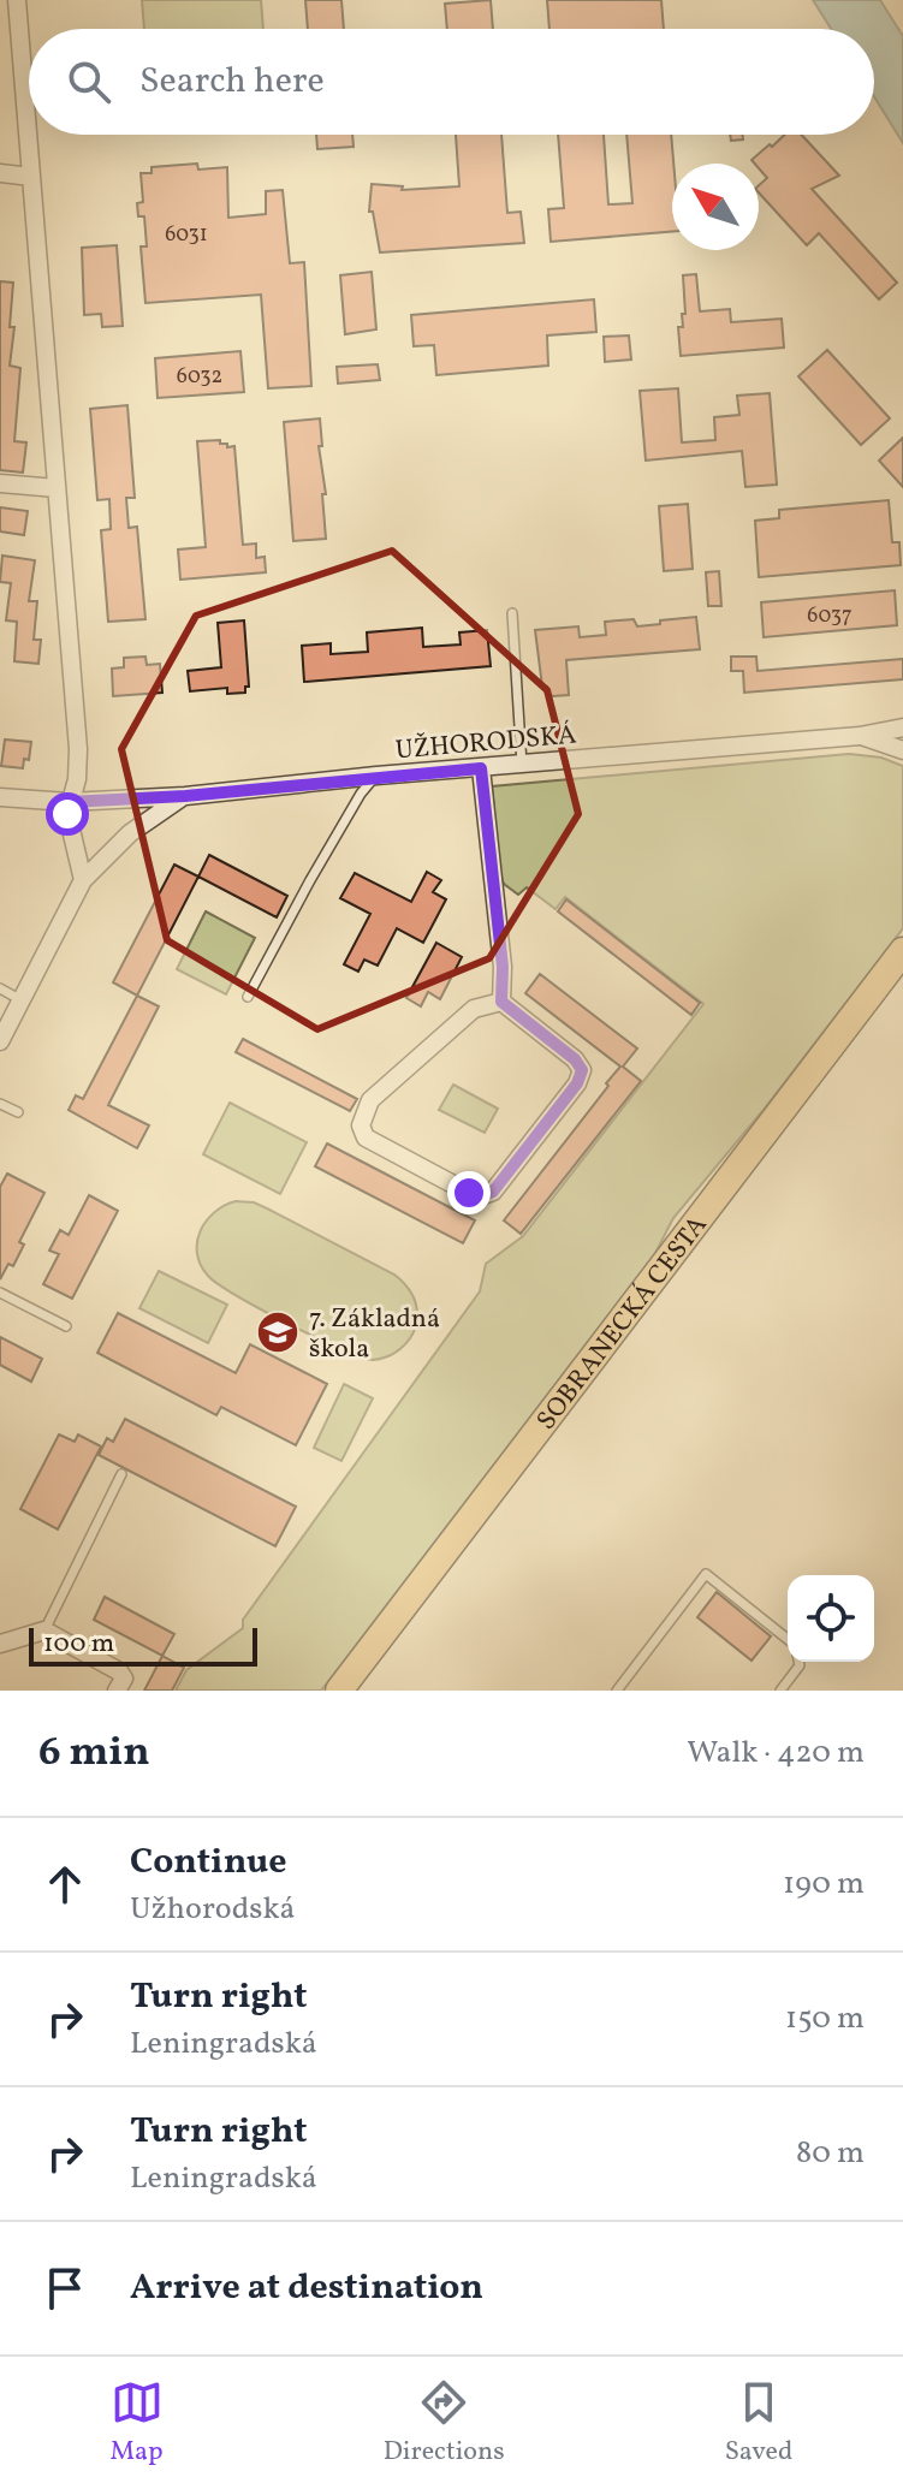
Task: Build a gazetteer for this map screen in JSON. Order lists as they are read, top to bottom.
{
  "streets": {
    "main road": ["SOBRANECKÁ CESTA"],
    "street": ["UŽHORODSKÁ"]
  },
  "places": {
    "school or university": ["7. Základná škola"]
  },
  "house_numbers": ["6031", "6032", "6037"],
  "scale_bar": "100 m",
  "north": "top left",
  "page": {
    "search": "Search here",
    "scale": "100 m",
    "heading": ["6 min", "Walk · 420 m"],
    "list": [
      ["Continue", "Užhorodská", "190 m"],
      ["Turn right", "Leningradská", "150 m"],
      ["Turn right", "Leningradská", "80 m"],
      "Arrive at destination"
    ],
    "nav": ["Map", "Directions", "Saved"]
  }
}
